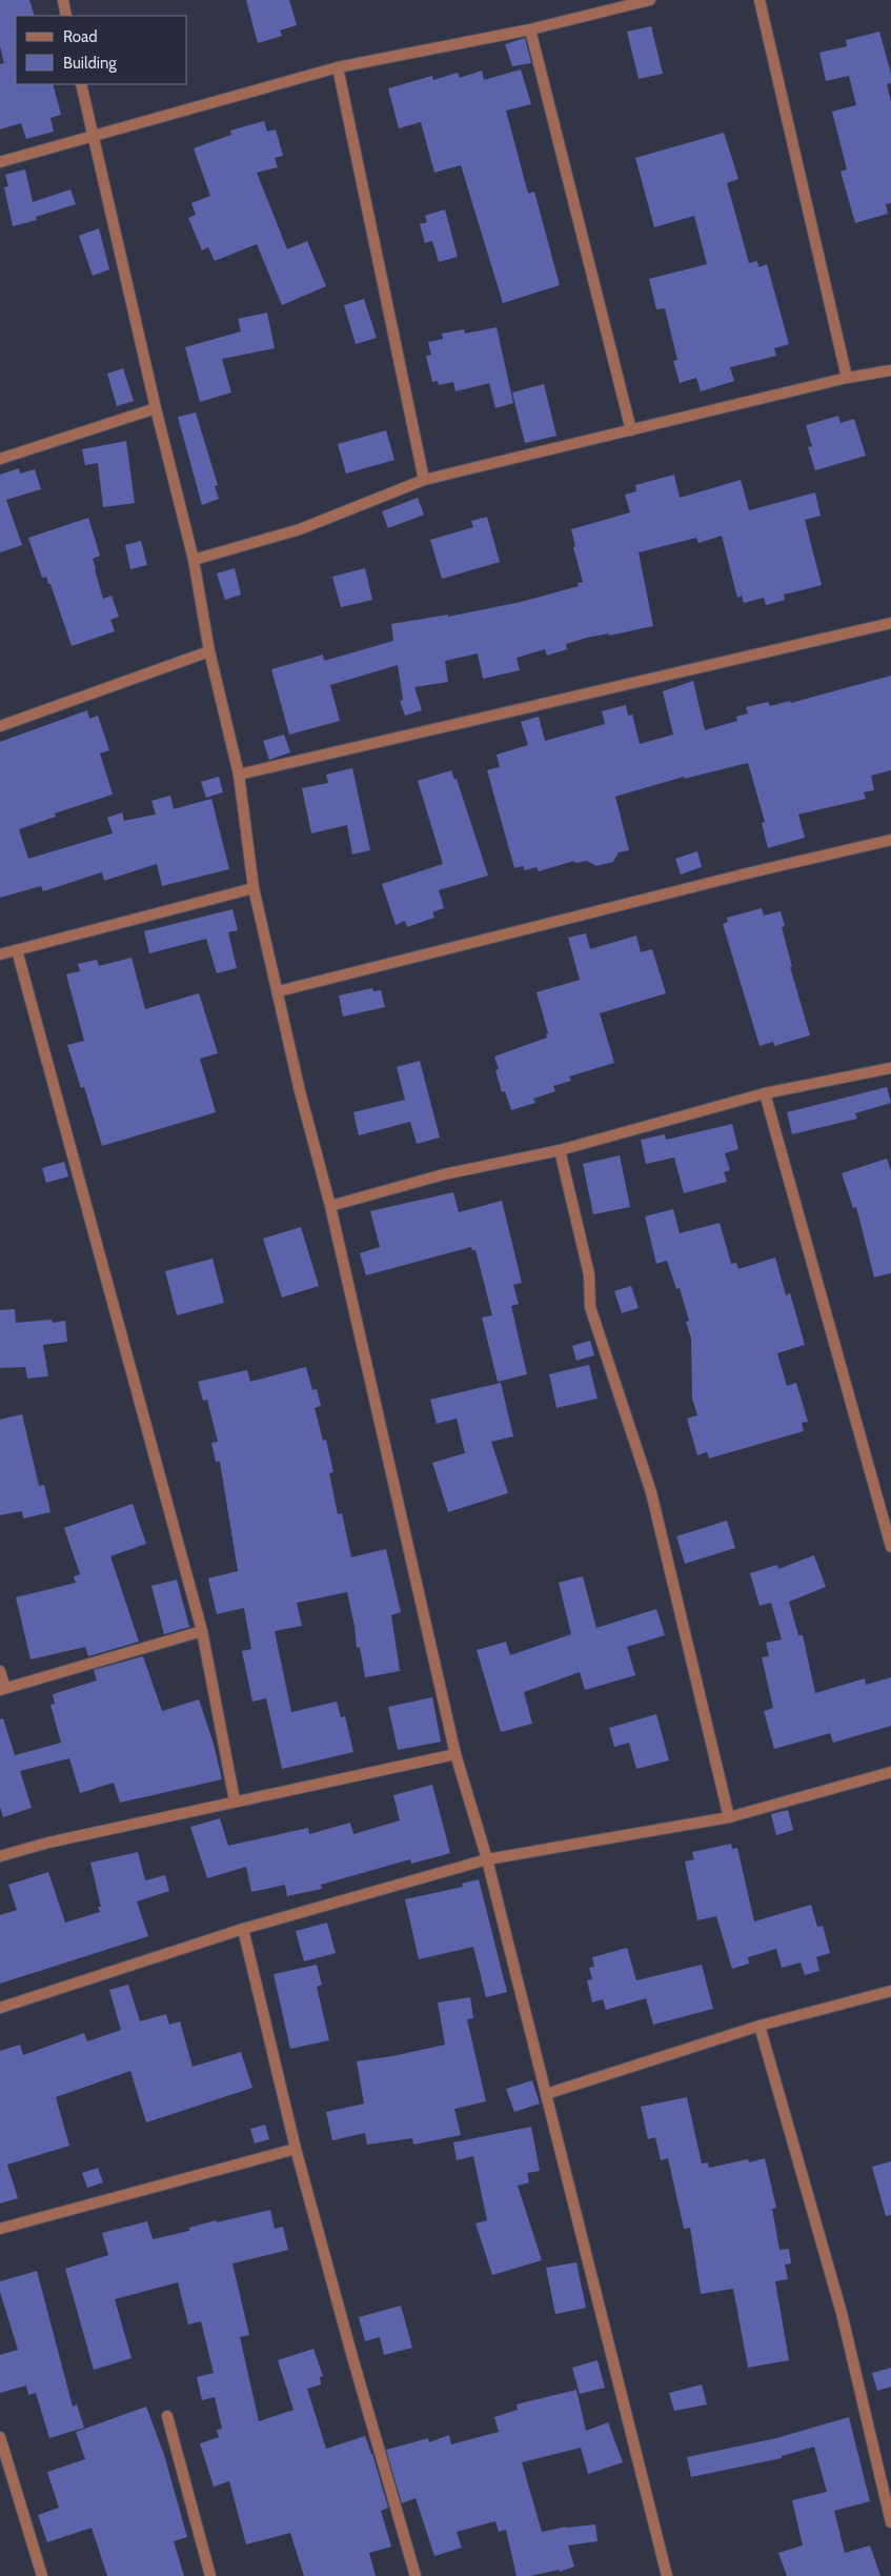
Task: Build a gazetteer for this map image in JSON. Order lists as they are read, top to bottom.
{
  "legend": ["Road", "Building"]
}
